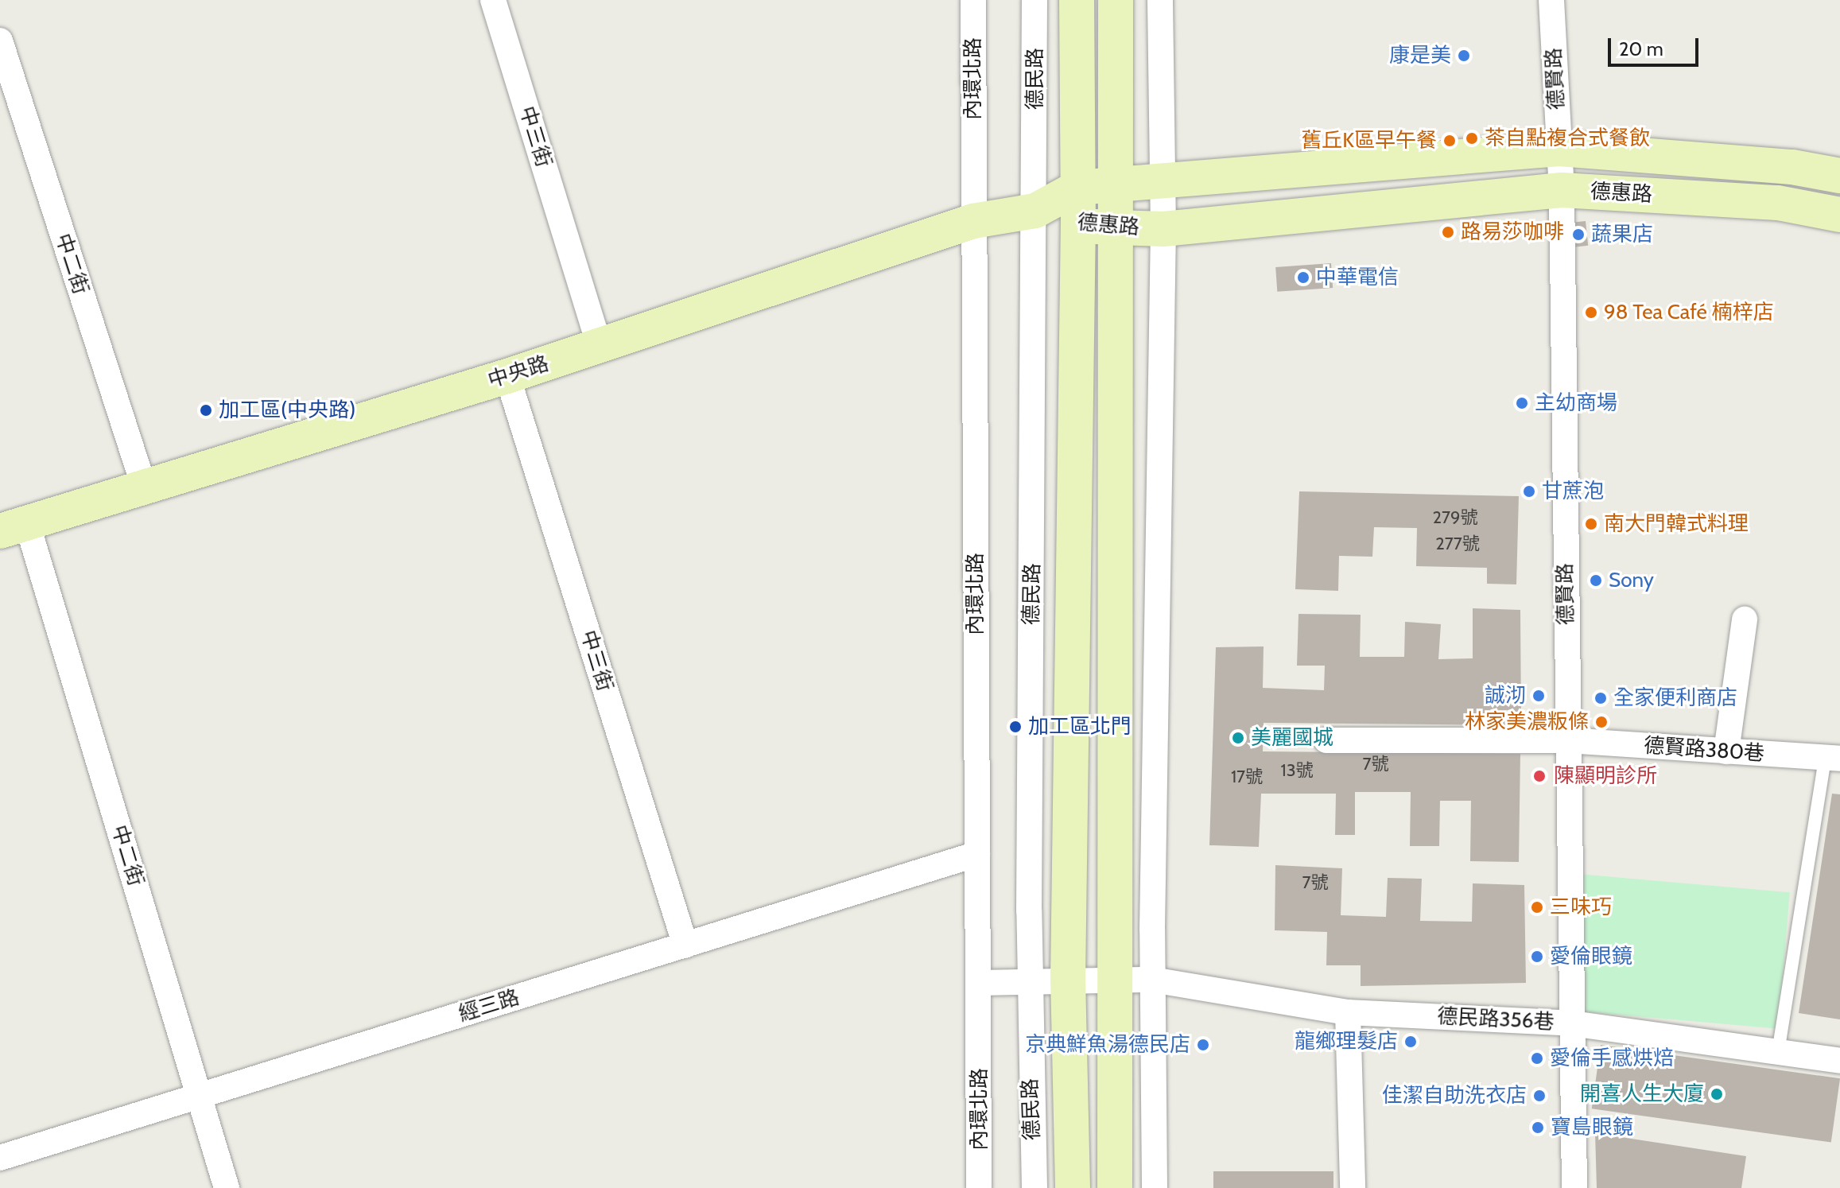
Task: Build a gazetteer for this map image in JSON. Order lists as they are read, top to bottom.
{
  "streets": {
    "street": [
      "內環北路",
      "德民路",
      "德賢路",
      "中三街",
      "德惠路",
      "中二街",
      "中央路",
      "德賢路380巷",
      "經三路",
      "德民路356巷"
    ]
  },
  "crossings": [
    ["內環北路", "中央路"],
    ["內環北路", "經三路"],
    ["內環北路", "德民路356巷"],
    ["德民路", "德惠路"],
    ["德民路", "中央路"],
    ["德民路", "德民路356巷"],
    ["德賢路", "德惠路"],
    ["德賢路", "德賢路380巷"],
    ["德賢路", "德民路356巷"],
    ["中三街", "中央路"],
    ["中三街", "經三路"],
    ["德惠路", "中央路"],
    ["中二街", "中央路"],
    ["中二街", "經三路"]
  ],
  "places": [
    "康是美",
    "茶自點複合式餐飲",
    "舊丘K區早午餐",
    "路易莎咖啡",
    "蔬果店",
    "中華電信",
    "98 Tea Café 楠梓店",
    "主幼商場",
    "加工區(中央路)",
    "甘蔗泡",
    "南大門韓式料理",
    "Sony",
    "誠沏",
    "全家便利商店",
    "林家美濃粄條",
    "加工區北門",
    "美麗國城",
    "陳顯明診所",
    "三味巧",
    "愛倫眼鏡",
    "龍鄉理髮店",
    "京典鮮魚湯德民店",
    "愛倫手感烘焙",
    "開喜人生大廈",
    "佳潔自助洗衣店",
    "寶島眼鏡"
  ],
  "house_numbers": [
    "279號",
    "277號",
    "7號",
    "13號",
    "17號",
    "7號"
  ],
  "scale_bar": "20 m"
}
